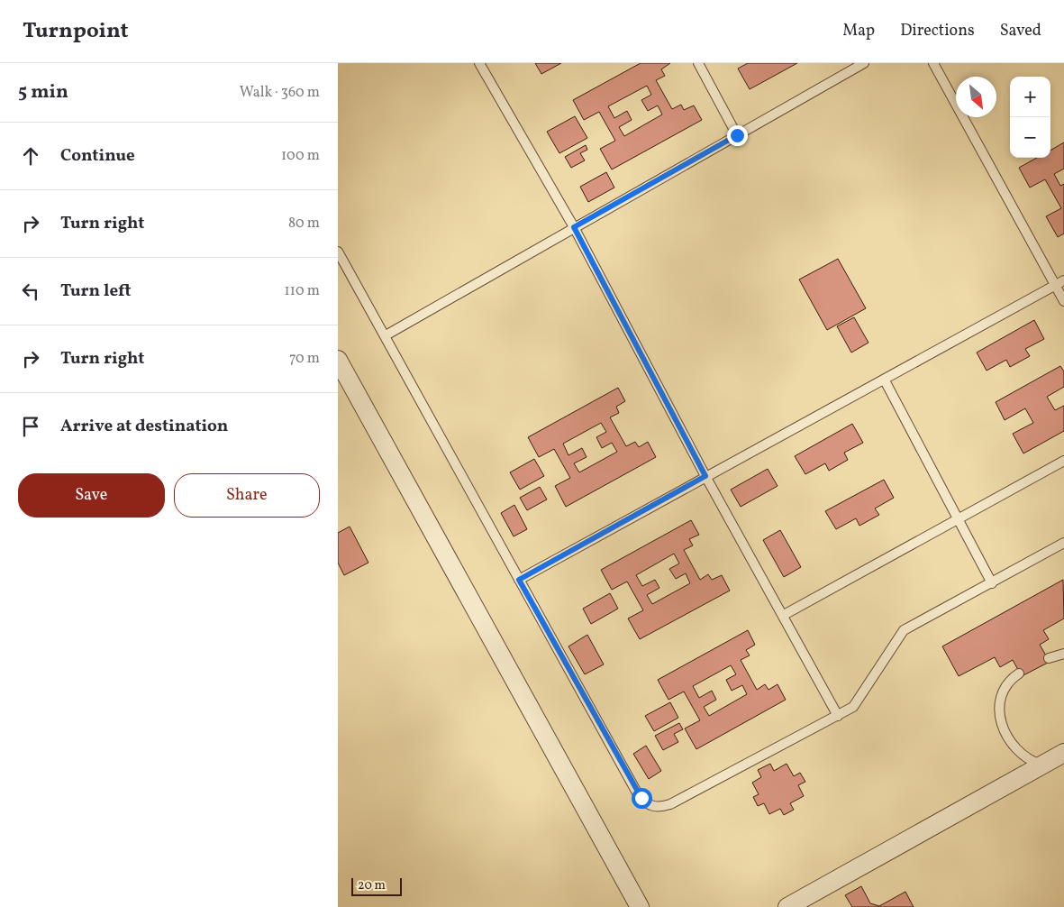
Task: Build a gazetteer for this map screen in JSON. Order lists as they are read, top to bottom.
{
  "scale_bar": "20 m",
  "north": "bottom right",
  "page": {
    "header": "Turnpoint",
    "nav": ["Map", "Directions", "Saved"],
    "heading": ["5 min", "Walk · 360 m"],
    "map_buttons": ["+", "−"],
    "list": [
      ["Continue", "100 m"],
      ["Turn right", "80 m"],
      ["Turn left", "110 m"],
      ["Turn right", "70 m"],
      "Arrive at destination"
    ],
    "buttons": ["Save", "Share"],
    "scale": "20 m"
  }
}
